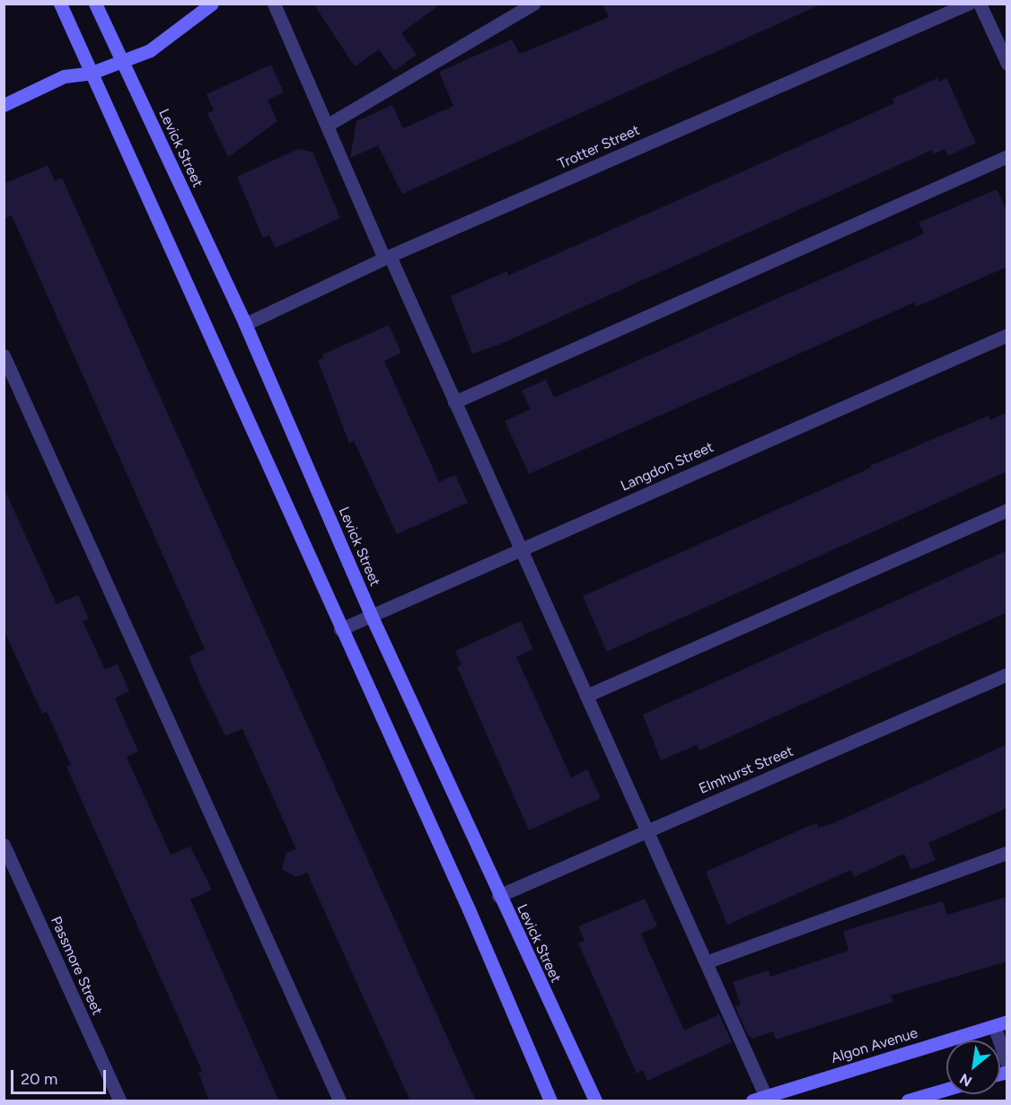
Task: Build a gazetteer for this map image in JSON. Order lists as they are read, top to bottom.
{
  "streets": {
    "main road": ["Levick Street", "Algon Avenue"],
    "street": [
      "Trotter Street",
      "Langdon Street",
      "Elmhurst Street",
      "Passmore Street"
    ]
  },
  "crossings": [
    ["Trotter Street", "Levick Street"],
    ["Levick Street", "Langdon Street"],
    ["Levick Street", "Elmhurst Street"]
  ],
  "scale_bar": "20 m",
  "north": "bottom left"
}
